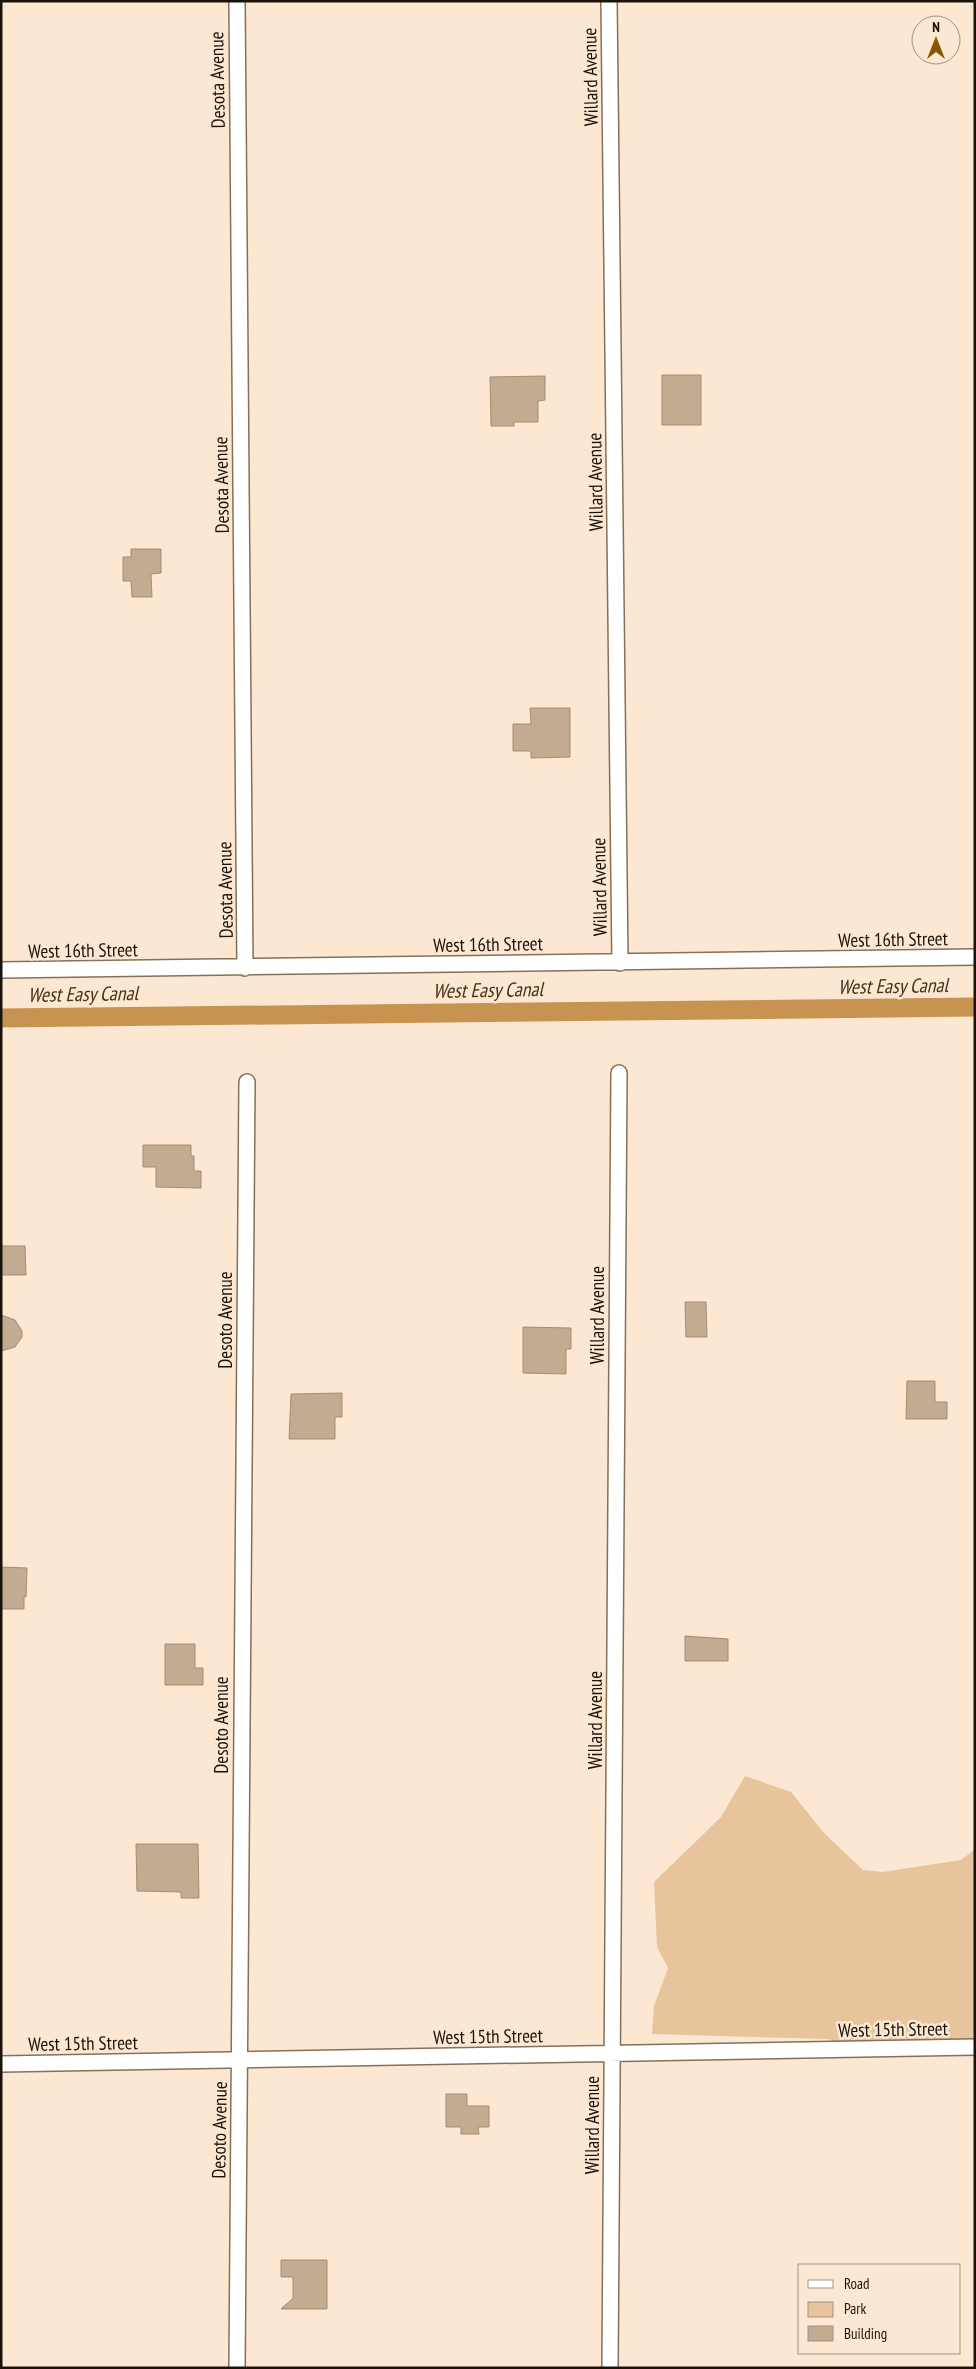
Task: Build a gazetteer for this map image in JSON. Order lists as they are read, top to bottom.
{
  "streets": {
    "street": [
      "Willard Avenue",
      "Desota Avenue",
      "West 16th Street",
      "Desoto Avenue",
      "West 15th Street"
    ]
  },
  "crossings": [
    ["Willard Avenue", "West 16th Street"],
    ["Willard Avenue", "West 15th Street"],
    ["Desota Avenue", "West 16th Street"],
    ["Desoto Avenue", "West 15th Street"]
  ],
  "water": ["West Easy Canal"],
  "legend": ["Road", "Park", "Building"],
  "north": "top"
}
